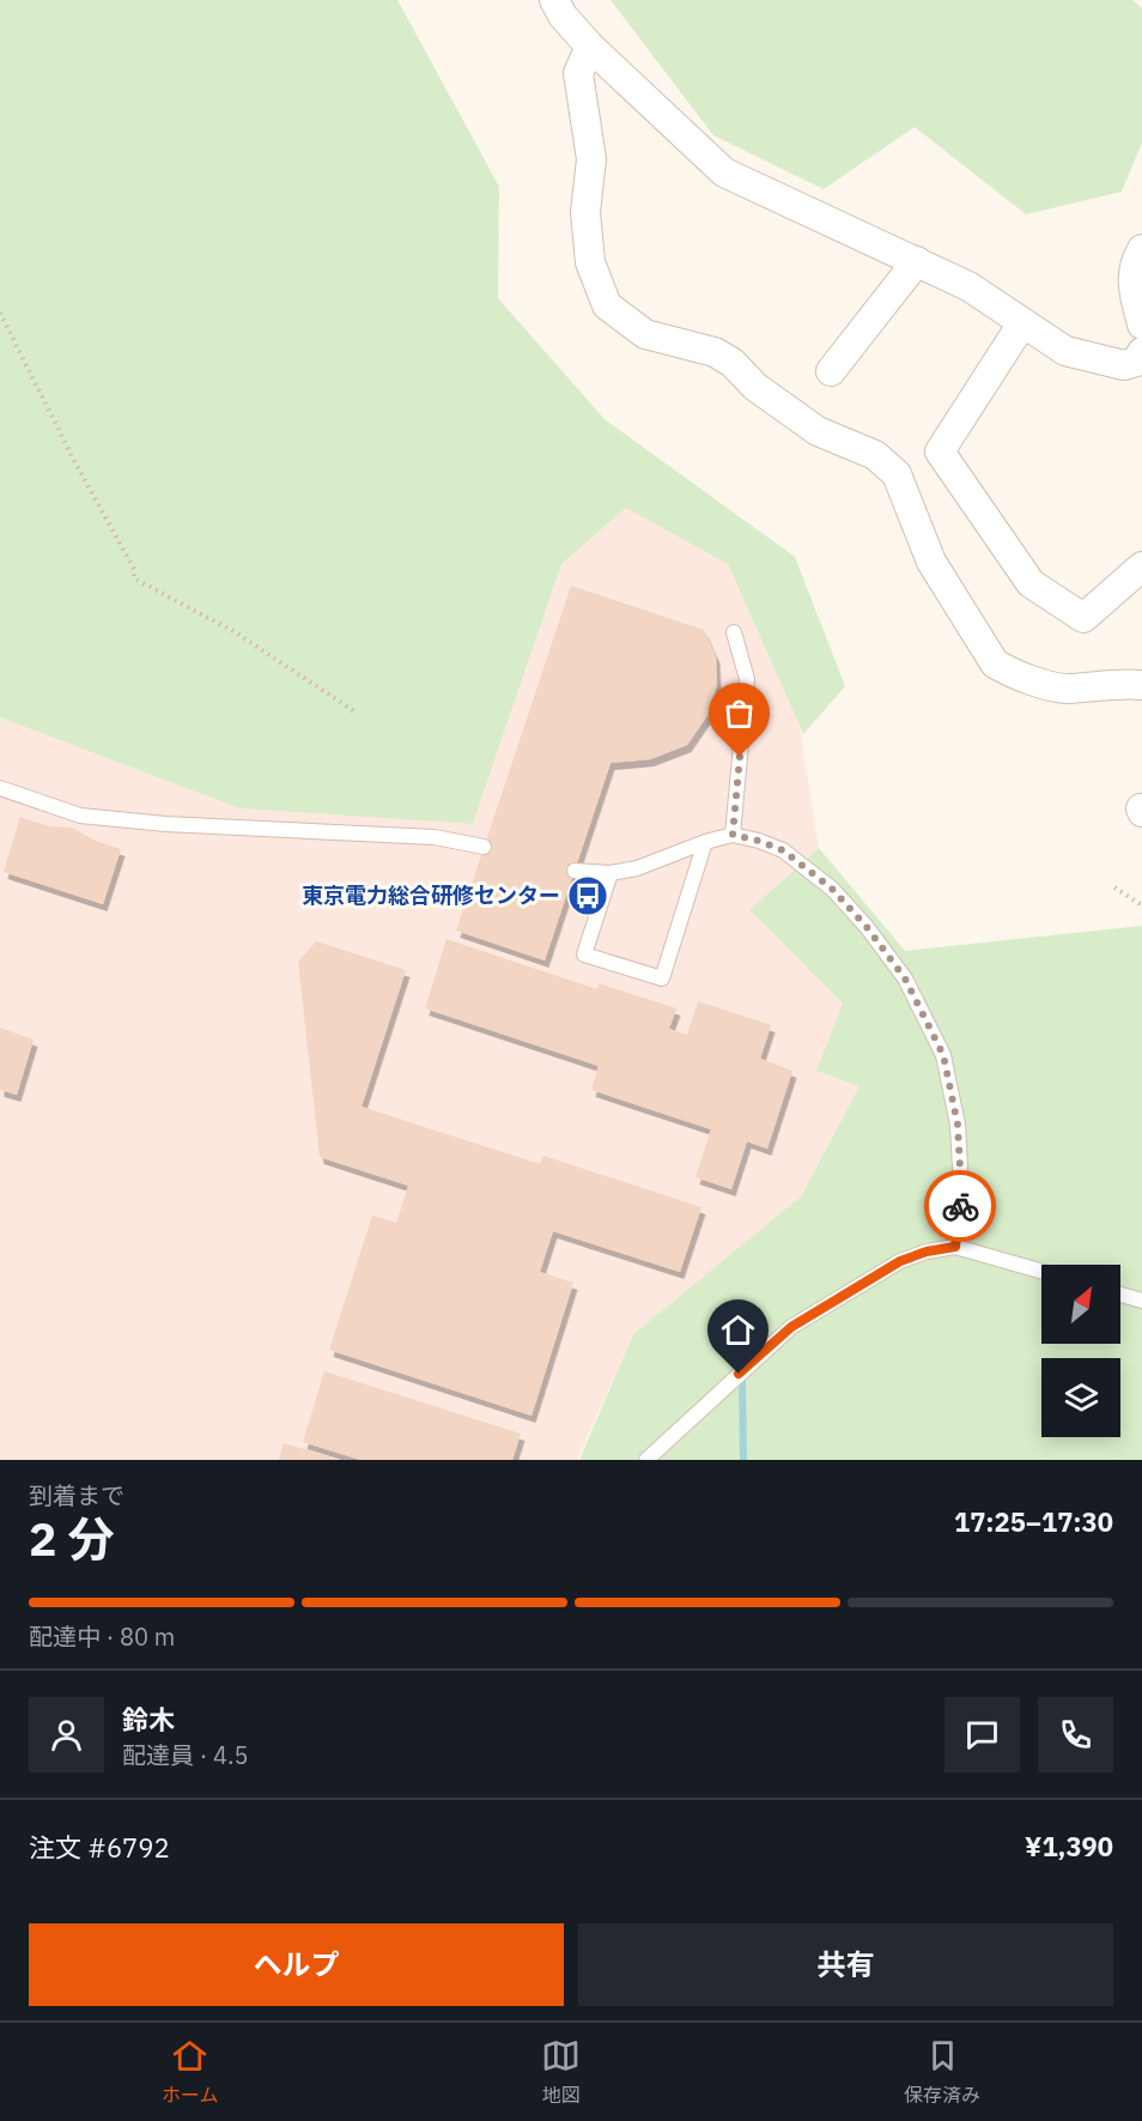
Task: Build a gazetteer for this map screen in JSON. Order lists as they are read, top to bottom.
{
  "places": {
    "bus stop": ["東京電力総合研修センター"]
  },
  "north": "top right",
  "page": {
    "heading": ["2 分", "到着まで", "17:25–17:30"],
    "panel": [
      "鈴木",
      "配達員 · 4.5",
      "注文 #6792",
      "¥1,390"
    ],
    "bar": "配達中 · 80 m",
    "buttons": ["ヘルプ", "共有"],
    "tabs": ["ホーム", "地図", "保存済み"]
  }
}
